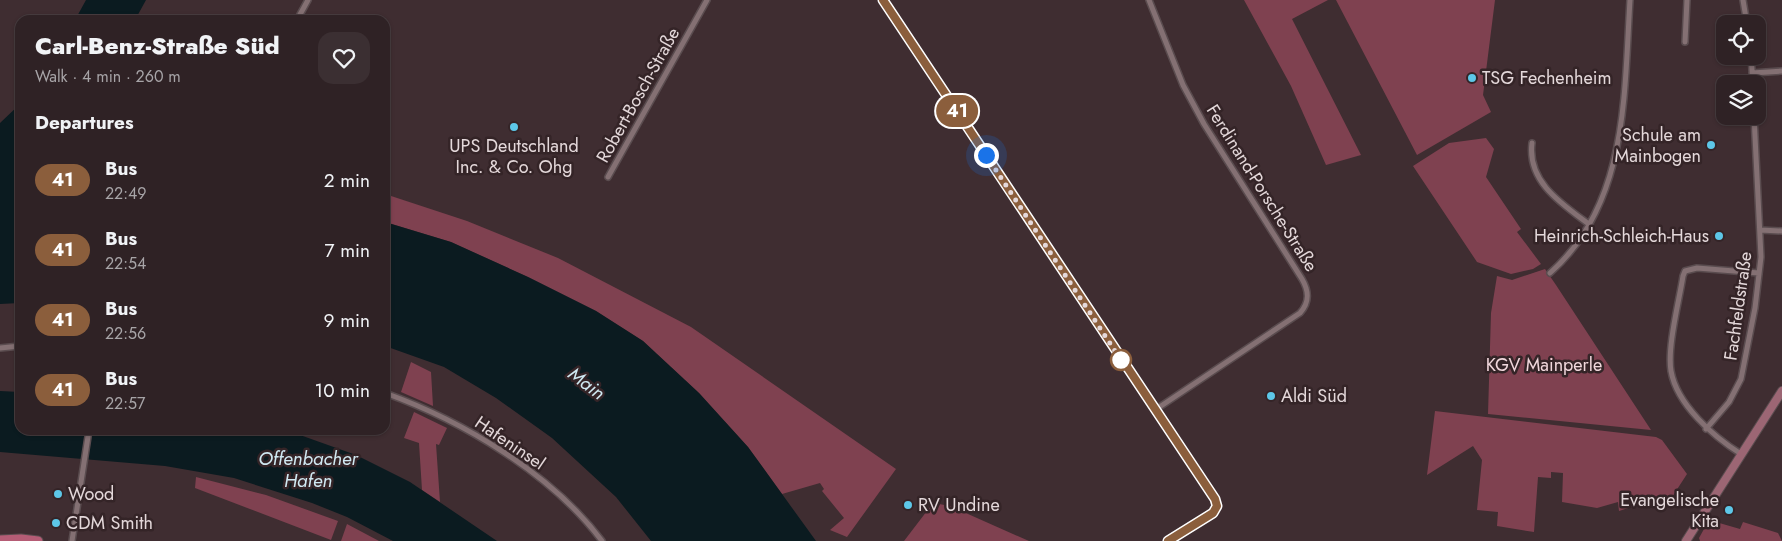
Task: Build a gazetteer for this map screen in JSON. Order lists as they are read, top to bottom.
{
  "streets": {
    "street": [
      "Robert-Bosch-Straße",
      "Ferdinand-Porsche-Straße",
      "Fachfeldstraße",
      "Hafeninsel"
    ]
  },
  "water": ["Main", "Offenbacher Hafen"],
  "parks": ["KGV Mainperle"],
  "places": [
    "TSG Fechenheim",
    "UPS Deutschland Inc. & Co. Ohg",
    "Schule am Mainbogen",
    "Heinrich-Schleich-Haus",
    "Aldi Süd",
    "Wood",
    "RV Undine",
    "Evangelische Kita",
    "CDM Smith"
  ],
  "lines": ["bus line 41"],
  "page": {
    "on_map": "41",
    "heading": [
      ["Carl-Benz-Straße Süd", "Walk · 4 min · 260 m"],
      "Departures"
    ],
    "list": [
      {
        "mark": "41",
        "name": "Bus",
        "note": "22:49",
        "value": "2 min"
      },
      {
        "mark": "41",
        "name": "Bus",
        "note": "22:54",
        "value": "7 min"
      },
      {
        "mark": "41",
        "name": "Bus",
        "note": "22:56",
        "value": "9 min"
      },
      {
        "mark": "41",
        "name": "Bus",
        "note": "22:57",
        "value": "10 min"
      }
    ]
  }
}
